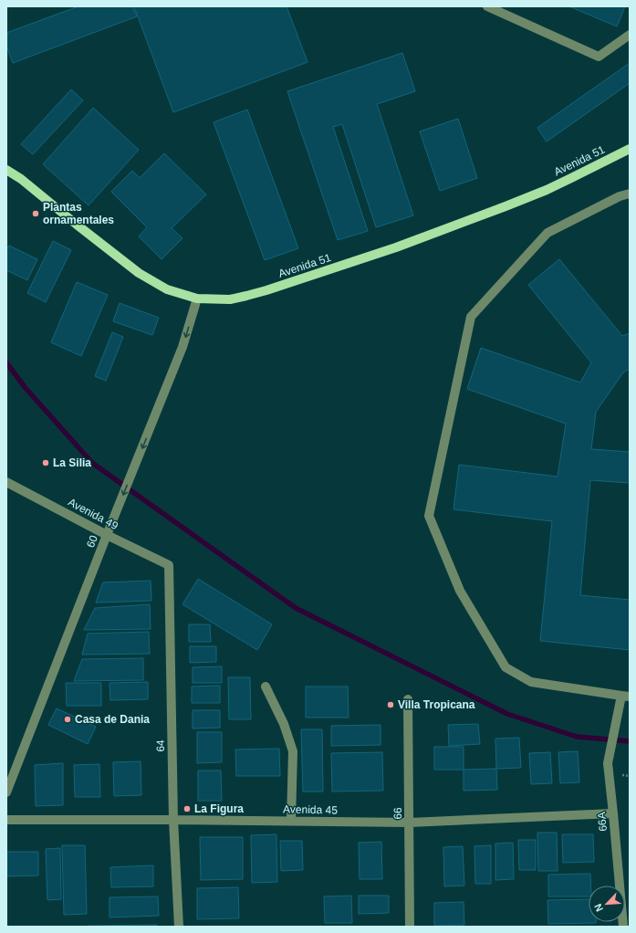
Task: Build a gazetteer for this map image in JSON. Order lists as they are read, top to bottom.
{
  "streets": {
    "main road": ["Avenida 51"],
    "street": [
      "Avenida 49",
      "60",
      "64",
      "Avenida 45",
      "66",
      "66A"
    ]
  },
  "crossings": [
    ["Avenida 51", "60"],
    ["Avenida 49", "60"],
    ["Avenida 49", "64"],
    ["64", "Avenida 45"],
    ["Avenida 45", "66"],
    ["Avenida 45", "66A"]
  ],
  "one_way": ["60"],
  "places": [
    "Plantas ornamentales",
    "La Silia",
    "Villa Tropicana",
    "Casa de Dania",
    "La Figura"
  ],
  "north": "bottom left"
}
